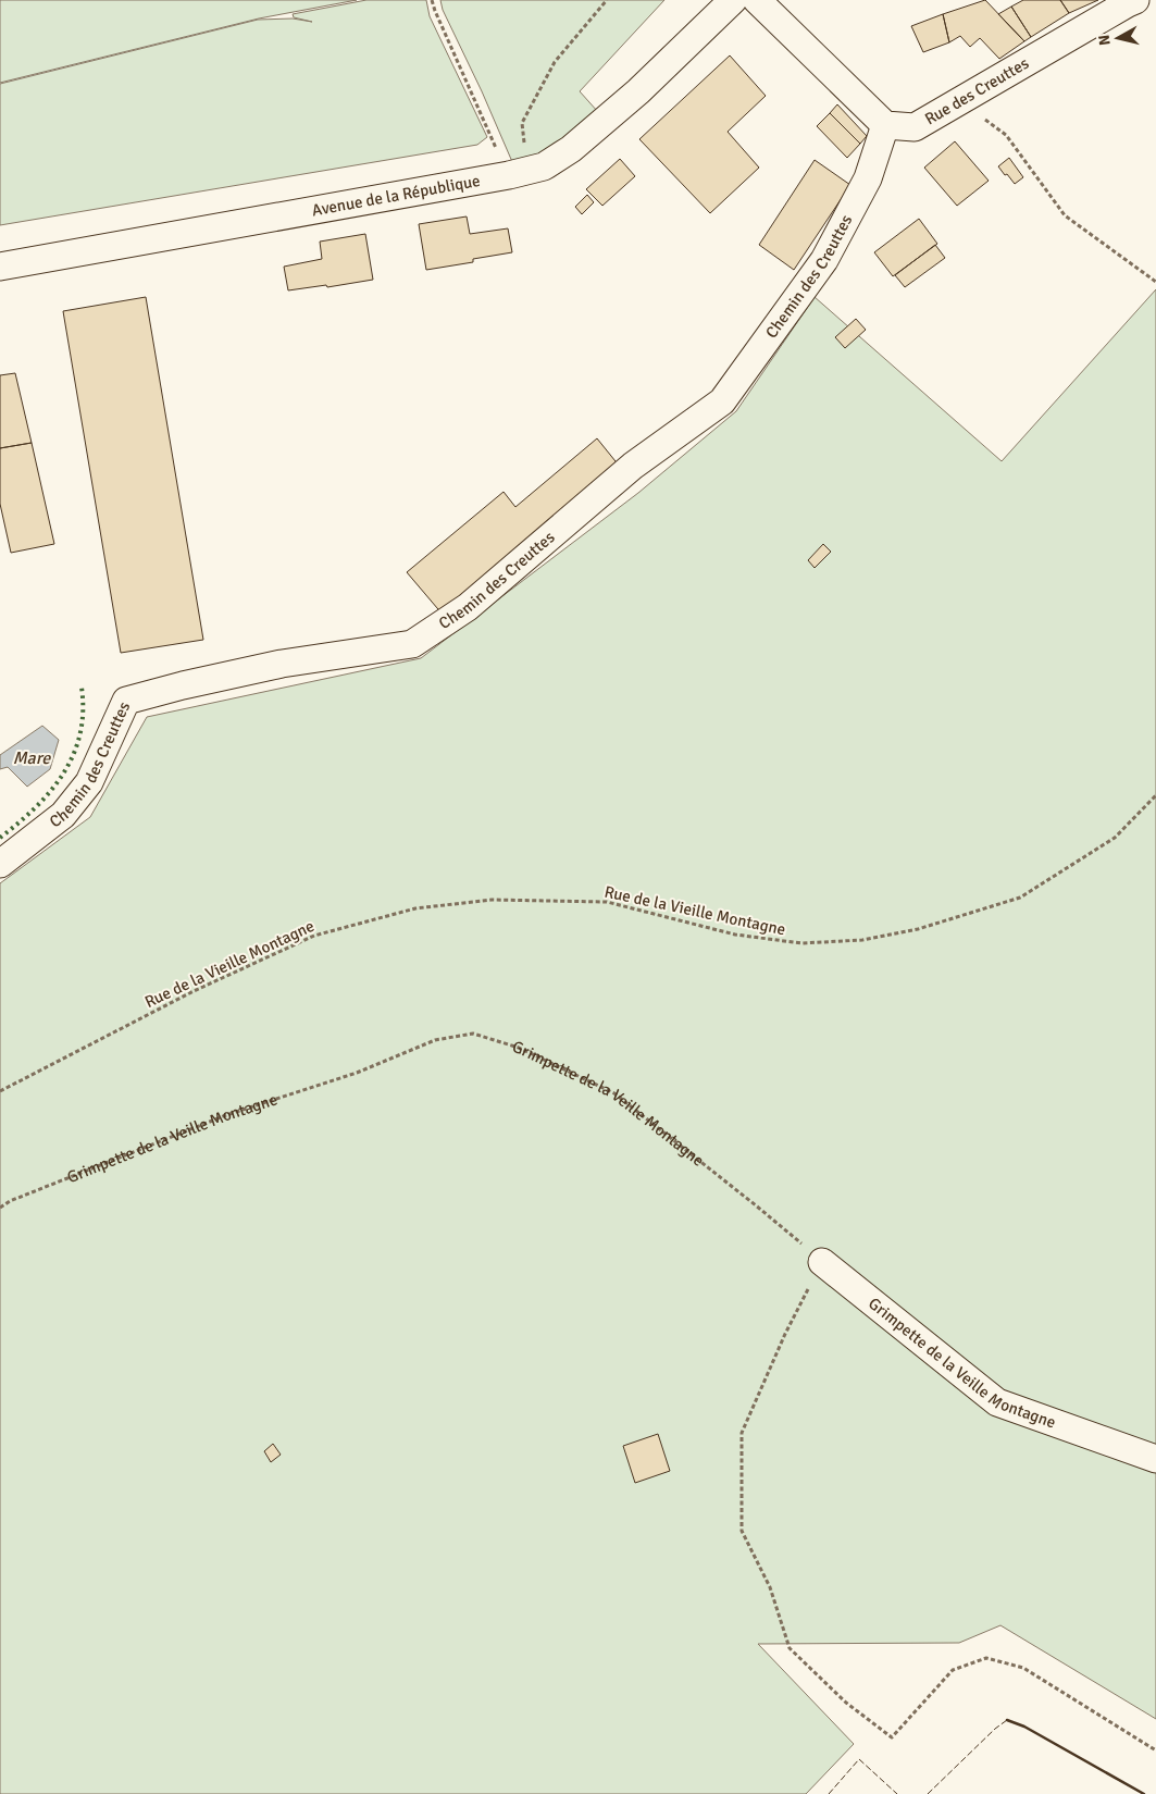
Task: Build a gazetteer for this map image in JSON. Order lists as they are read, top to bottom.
{
  "streets": {
    "street": [
      "Rue des Creuttes",
      "Avenue de la République",
      "Chemin des Creuttes",
      "Grimpette de la Veille Montagne"
    ],
    "path": ["Rue de la Vieille Montagne"]
  },
  "crossings": [
    ["Rue des Creuttes", "Chemin des Creuttes"]
  ],
  "water": ["Mare"],
  "north": "left"
}
